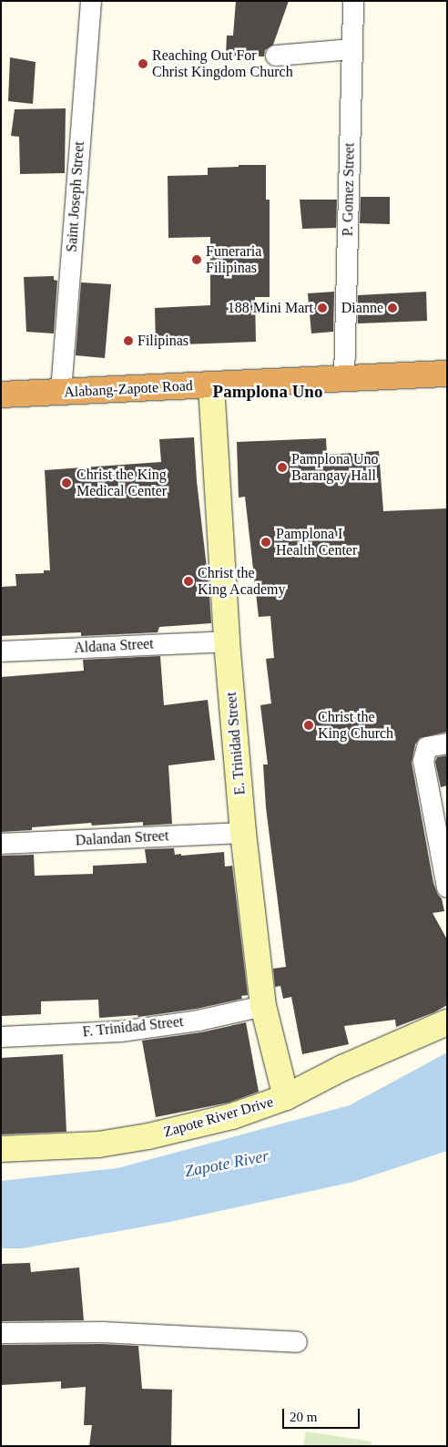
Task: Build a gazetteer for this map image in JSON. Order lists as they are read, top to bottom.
{
  "streets": {
    "highway": ["Alabang-Zapote Road"],
    "street": [
      "P. Gomez Street",
      "Saint Joseph Street",
      "Aldana Street",
      "E. Trinidad Street",
      "Dalandan Street",
      "F. Trinidad Street",
      "Zapote River Drive"
    ]
  },
  "crossings": [
    ["P. Gomez Street", "Alabang-Zapote Road"],
    ["Saint Joseph Street", "Alabang-Zapote Road"],
    ["Alabang-Zapote Road", "E. Trinidad Street"],
    ["Aldana Street", "E. Trinidad Street"],
    ["E. Trinidad Street", "Dalandan Street"],
    ["E. Trinidad Street", "F. Trinidad Street"],
    ["E. Trinidad Street", "Zapote River Drive"]
  ],
  "districts": ["Pamplona Uno"],
  "water": ["Zapote River"],
  "places": [
    "Reaching Out For Christ Kingdom Church",
    "Funeraria Filipinas",
    "188 Mini Mart",
    "Dianne",
    "Filipinas",
    "Pamplona Uno Barangay Hall",
    "Christ the King Medical Center",
    "Pamplona I Health Center",
    "Christ the King Academy",
    "Christ the King Church"
  ],
  "scale_bar": "20 m"
}
